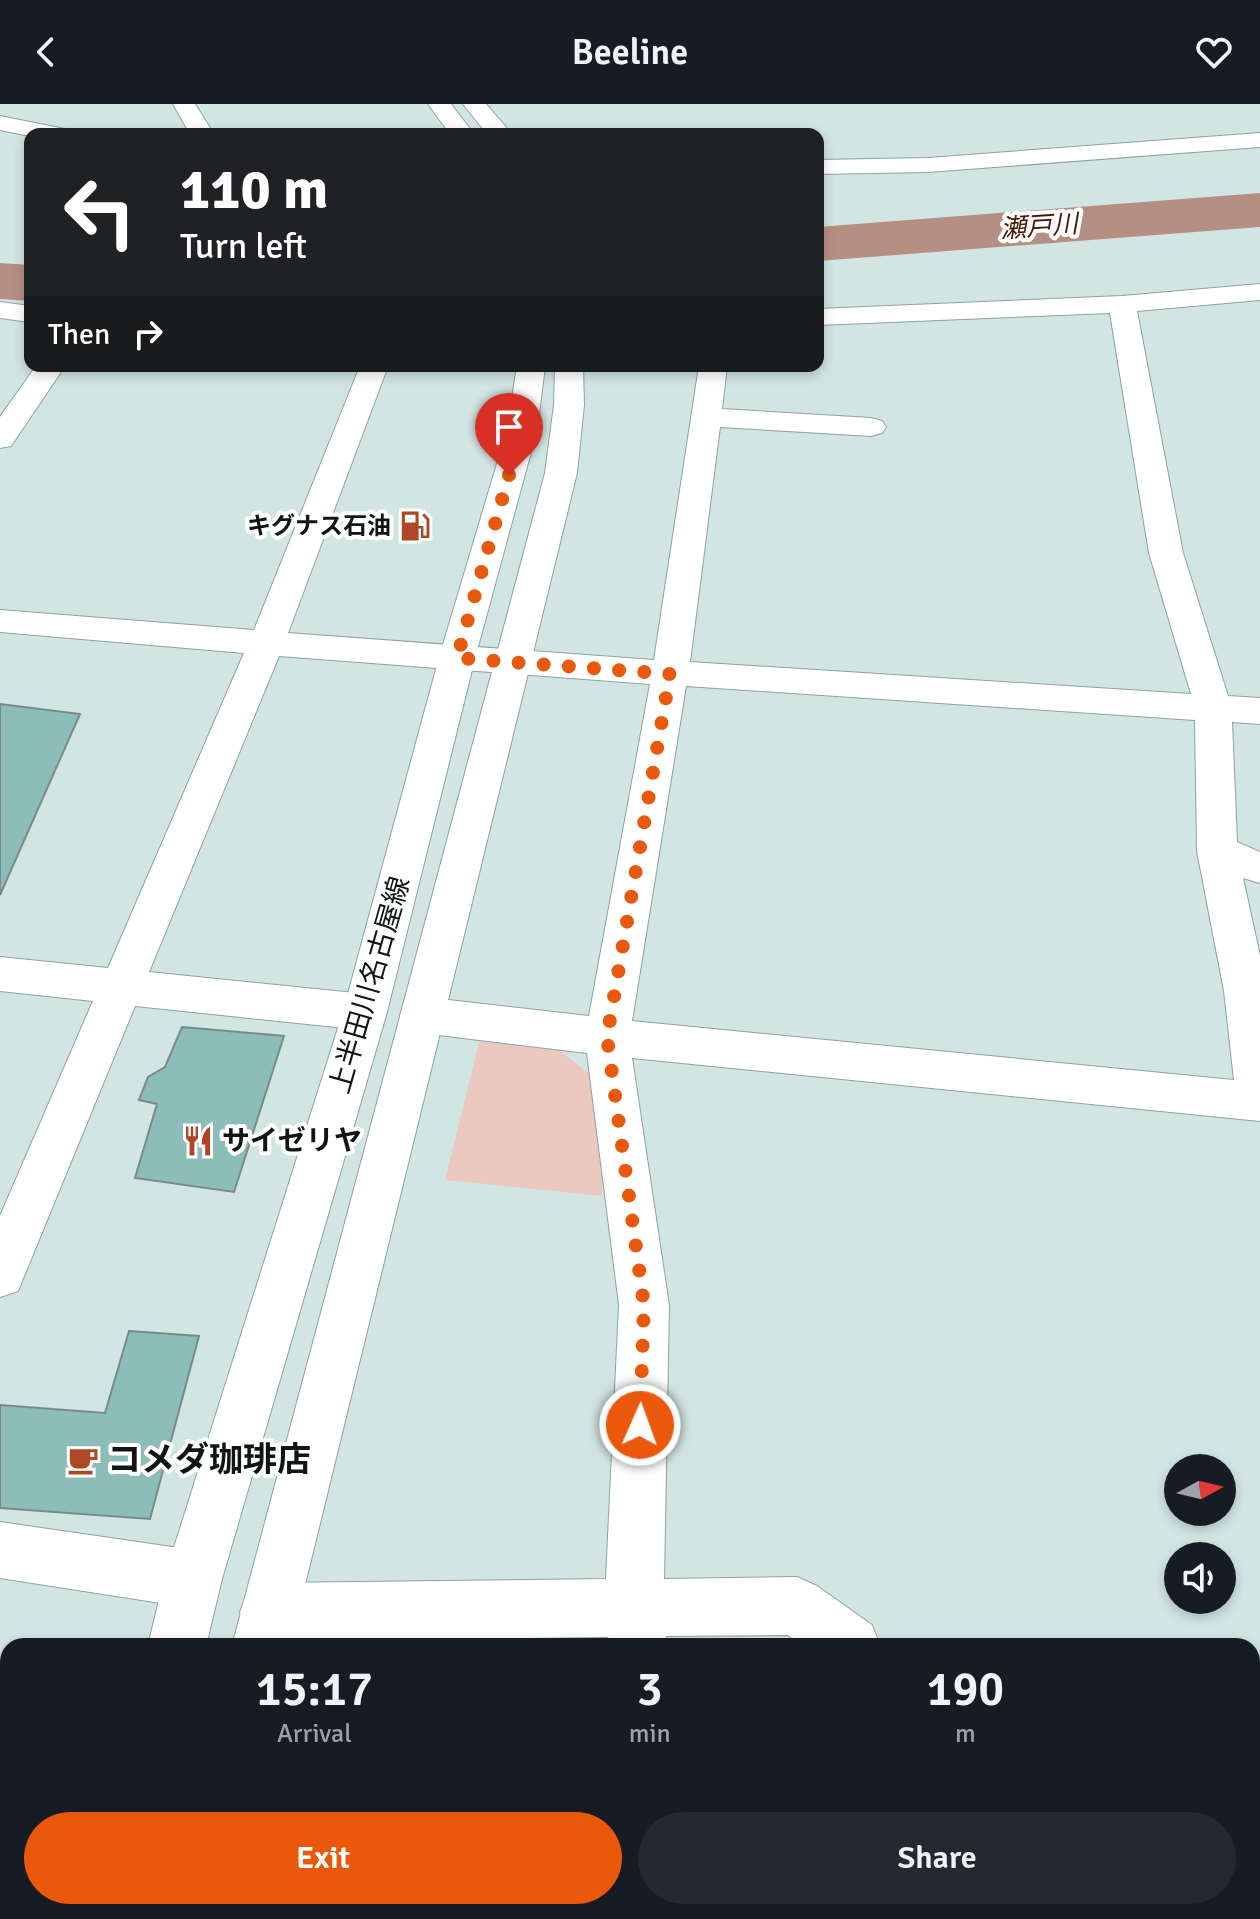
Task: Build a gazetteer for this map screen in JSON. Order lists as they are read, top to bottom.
{
  "streets": {
    "street": ["上半田川名古屋線"]
  },
  "water": ["瀬戸川"],
  "places": {
    "fuel station": ["キグナス石油"],
    "restaurant": ["サイゼリヤ"],
    "cafe": ["コメダ珈琲店"]
  },
  "north": "right",
  "page": {
    "header": "Beeline",
    "turn": ["110 m", "Turn left"],
    "then": "Then",
    "eta": [
      "15:17",
      "Arrival",
      "3",
      "min",
      "190",
      "m"
    ],
    "buttons": ["Exit", "Share"]
  }
}
